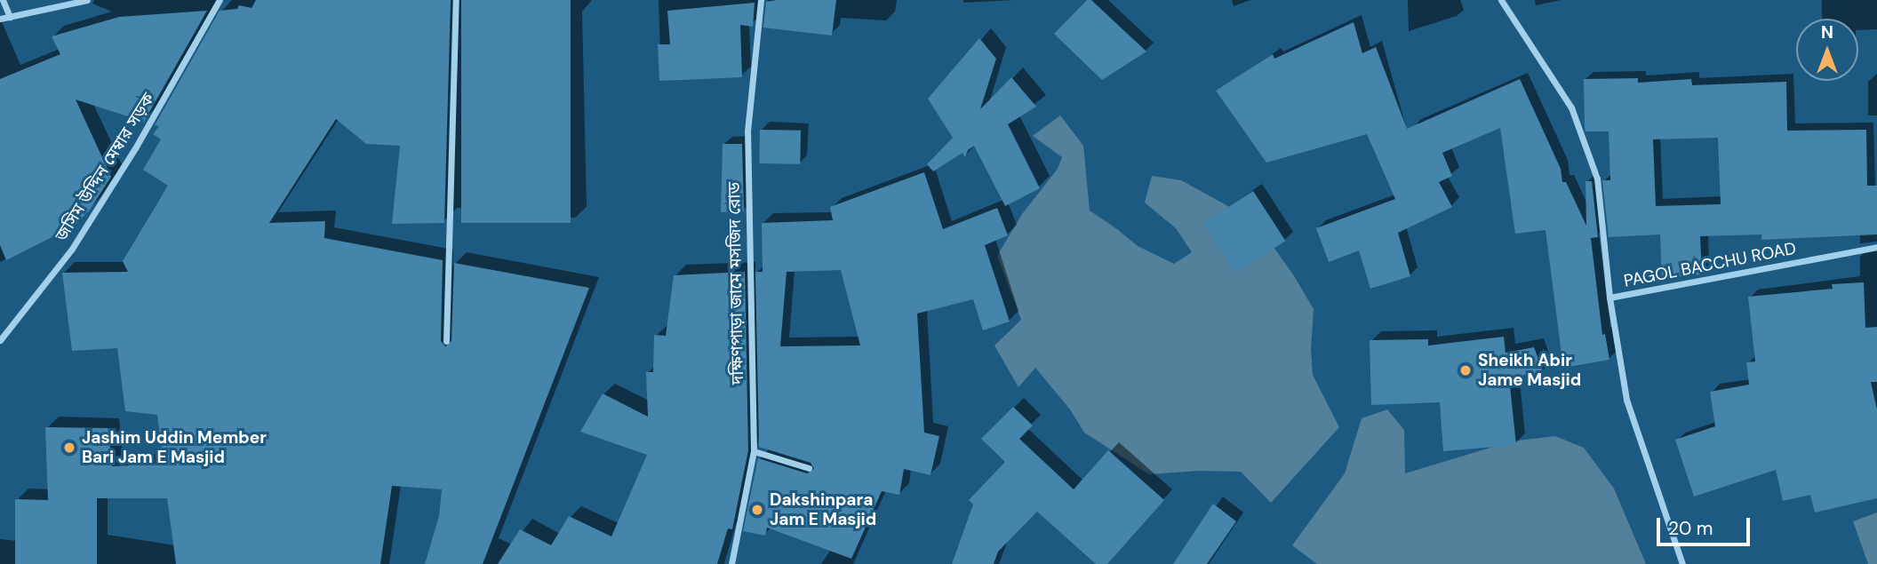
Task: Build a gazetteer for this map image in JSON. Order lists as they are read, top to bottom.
{
  "streets": {
    "street": ["জসিম উদ্দিন মেম্বার সড়ক", "PAGOL BACCHU ROAD", "দক্ষিণপাড়া জামে মসজিদ রোড"]
  },
  "places": ["Sheikh Abir Jame Masjid", "Jashim Uddin Member Bari Jam E Masjid", "Dakshinpara Jam E Masjid"],
  "scale_bar": "20 m",
  "north": "top"
}
